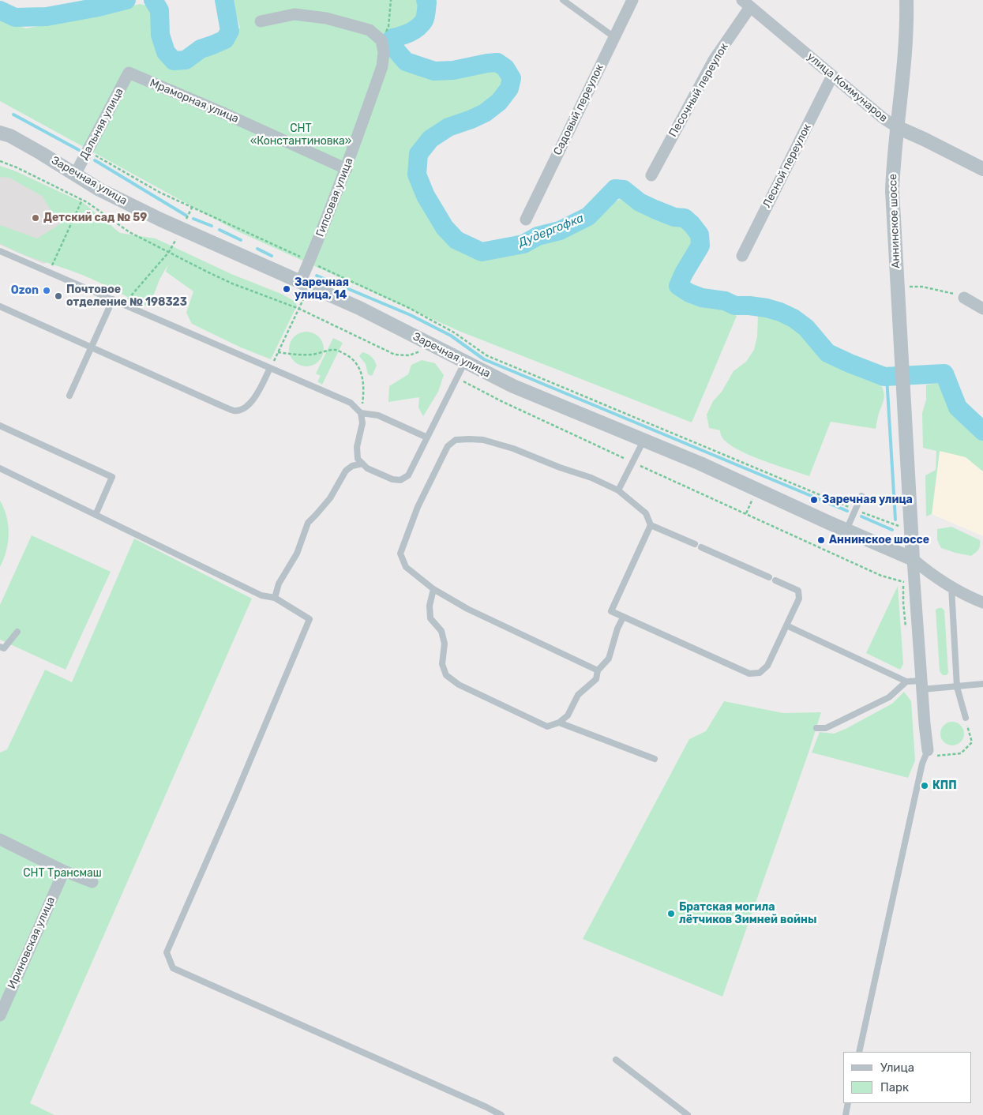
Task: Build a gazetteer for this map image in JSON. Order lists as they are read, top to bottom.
{
  "streets": {
    "street": [
      "улица Коммунаров",
      "Песочный переулок",
      "Мраморная улица",
      "Садовый переулок",
      "Дальняя улица",
      "Лесной переулок",
      "Заречная улица",
      "Гипсовая улица",
      "Аннинское шоссе",
      "Ириновская улица"
    ]
  },
  "crossings": [
    ["улица Коммунаров", "Песочный переулок"],
    ["улица Коммунаров", "Лесной переулок"],
    ["улица Коммунаров", "Аннинское шоссе"],
    ["Мраморная улица", "Дальняя улица"],
    ["Мраморная улица", "Гипсовая улица"],
    ["Дальняя улица", "Заречная улица"],
    ["Заречная улица", "Гипсовая улица"],
    ["Заречная улица", "Аннинское шоссе"]
  ],
  "water": ["Дудергофка"],
  "parks": ["СНТ «Константиновка»", "СНТ Трансмаш"],
  "places": [
    "Детский сад № 59",
    "Заречная улица, 14",
    "Ozon",
    "Почтовое отделение № 198323",
    "Заречная улица",
    "Аннинское шоссе",
    "КПП",
    "Братская могила лётчиков Зимней войны"
  ],
  "legend": ["Улица", "Парк"]
}
